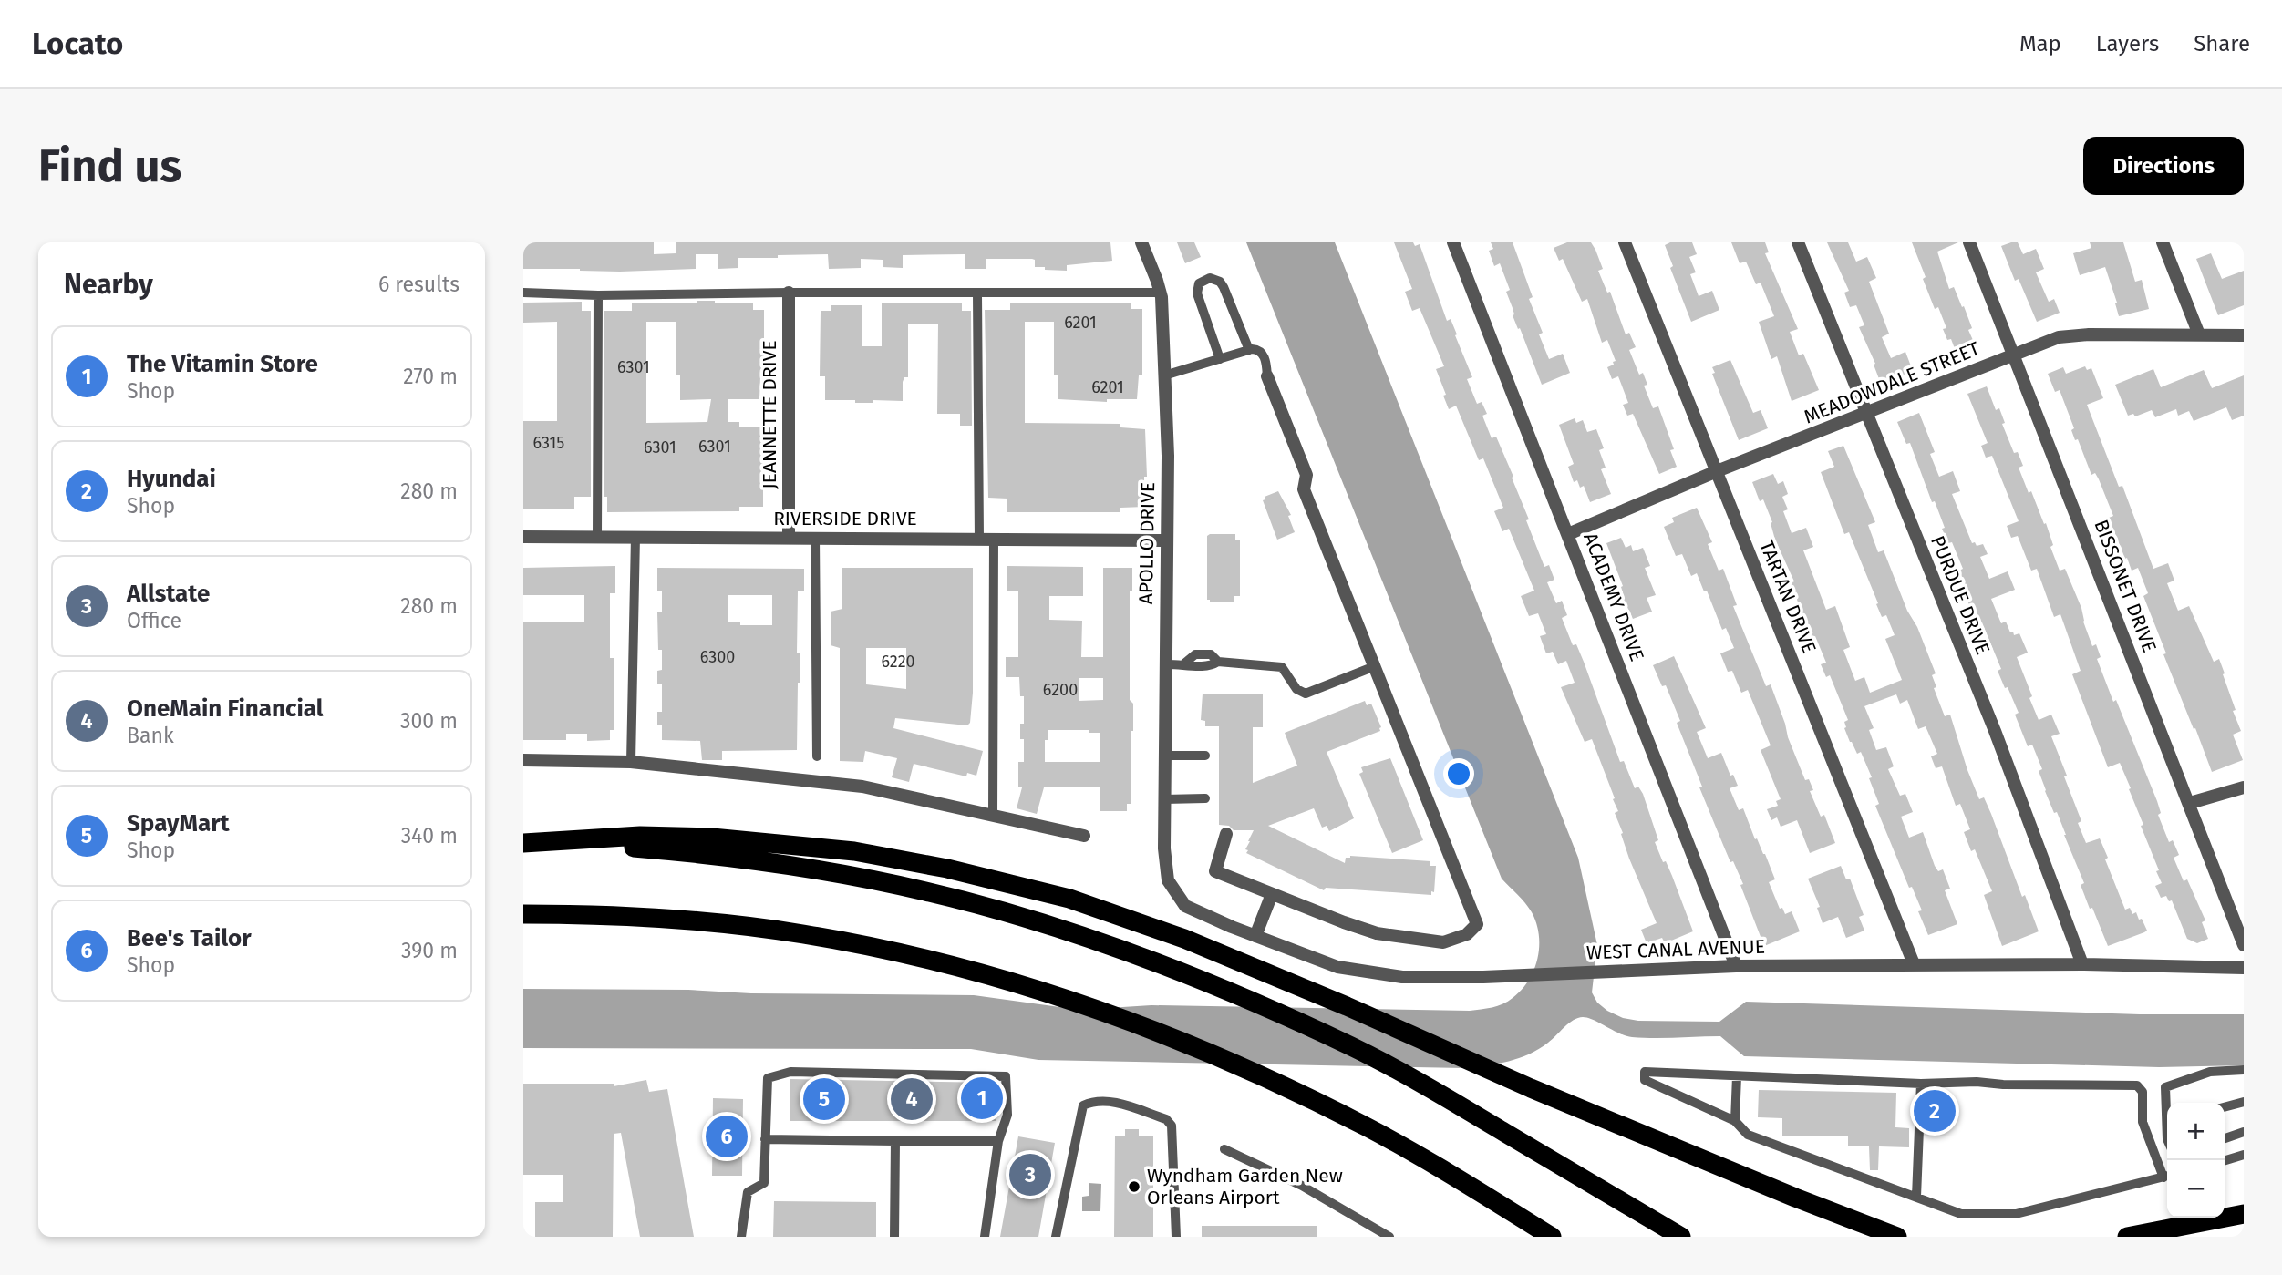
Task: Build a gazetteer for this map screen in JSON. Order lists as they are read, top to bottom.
{
  "streets": {
    "street": [
      "MEADOWDALE STREET",
      "JEANNETTE DRIVE",
      "RIVERSIDE DRIVE",
      "APOLLO DRIVE",
      "BISSONET DRIVE",
      "PURDUE DRIVE",
      "ACADEMY DRIVE",
      "TARTAN DRIVE",
      "WEST CANAL AVENUE"
    ]
  },
  "crossings": [
    ["MEADOWDALE STREET", "BISSONET DRIVE"],
    ["MEADOWDALE STREET", "PURDUE DRIVE"],
    ["MEADOWDALE STREET", "ACADEMY DRIVE"],
    ["MEADOWDALE STREET", "TARTAN DRIVE"],
    ["JEANNETTE DRIVE", "RIVERSIDE DRIVE"],
    ["RIVERSIDE DRIVE", "APOLLO DRIVE"],
    ["APOLLO DRIVE", "WEST CANAL AVENUE"],
    ["PURDUE DRIVE", "WEST CANAL AVENUE"],
    ["ACADEMY DRIVE", "WEST CANAL AVENUE"],
    ["TARTAN DRIVE", "WEST CANAL AVENUE"]
  ],
  "places": ["Wyndham Garden New Orleans Airport"],
  "house_numbers": [
    "6201",
    "6301",
    "6201",
    "6315",
    "6301",
    "6301",
    "6300",
    "6220",
    "6200"
  ],
  "page": {
    "header": "Locato",
    "nav": ["Map", "Layers", "Share"],
    "buttons": "Directions",
    "title": "Find us",
    "heading": ["Nearby", "6 results"],
    "list": [
      {
        "mark": "1",
        "name": "The Vitamin Store",
        "note": "Shop",
        "value": "270 m"
      },
      {
        "mark": "2",
        "name": "Hyundai",
        "note": "Shop",
        "value": "280 m"
      },
      {
        "mark": "3",
        "name": "Allstate",
        "note": "Office",
        "value": "280 m"
      },
      {
        "mark": "4",
        "name": "OneMain Financial",
        "note": "Bank",
        "value": "300 m"
      },
      {
        "mark": "5",
        "name": "SpayMart",
        "note": "Shop",
        "value": "340 m"
      },
      {
        "mark": "6",
        "name": "Bee's Tailor",
        "note": "Shop",
        "value": "390 m"
      }
    ],
    "pins": [
      "1",
      "4",
      "5",
      "2",
      "6",
      "3"
    ],
    "map_buttons": ["+", "−"]
  }
}
